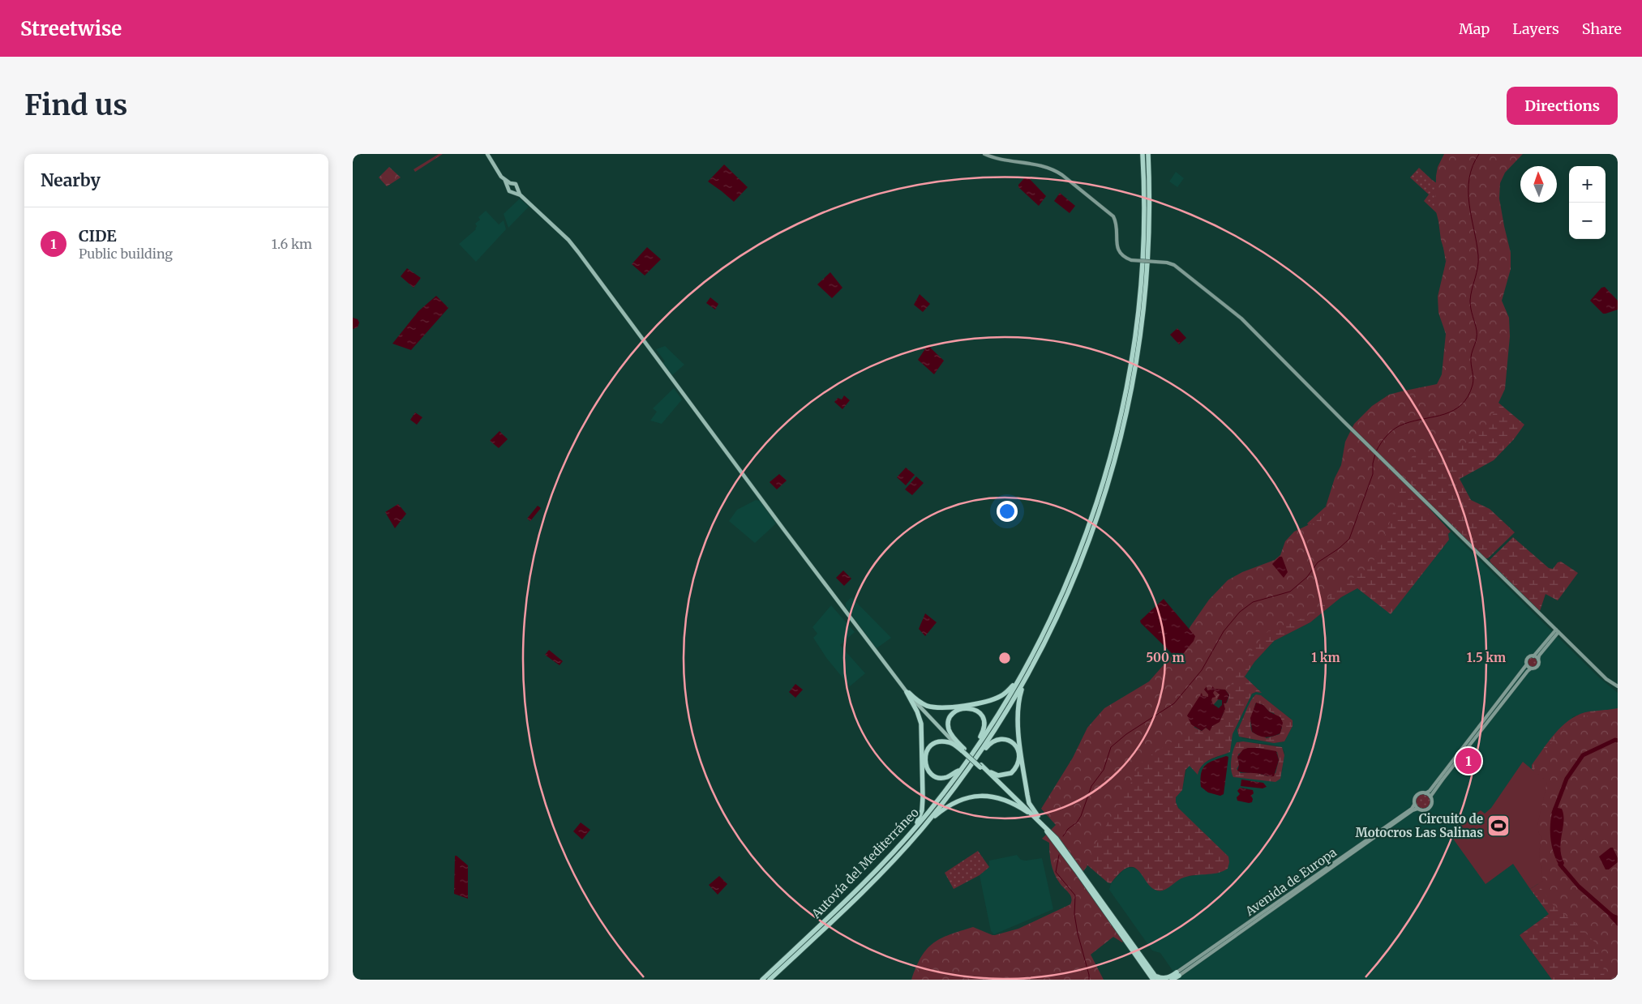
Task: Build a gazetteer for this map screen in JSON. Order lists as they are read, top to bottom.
{
  "streets": {
    "highway": ["Autovía del Mediterráneo"],
    "street": ["Avenida de Europa"]
  },
  "places": {
    "sports": ["Circuito de Motocros Las Salinas"]
  },
  "north": "top",
  "page": {
    "header": "Streetwise",
    "nav": ["Map", "Layers", "Share"],
    "buttons": "Directions",
    "title": "Find us",
    "heading": "Nearby",
    "map_buttons": ["+", "−"],
    "list": [
      {
        "mark": "1",
        "name": "CIDE",
        "note": "Public building",
        "value": "1.6 km"
      }
    ],
    "pins": "1"
  },
  "rings": ["500 m", "1 km", "1.5 km"]
}
